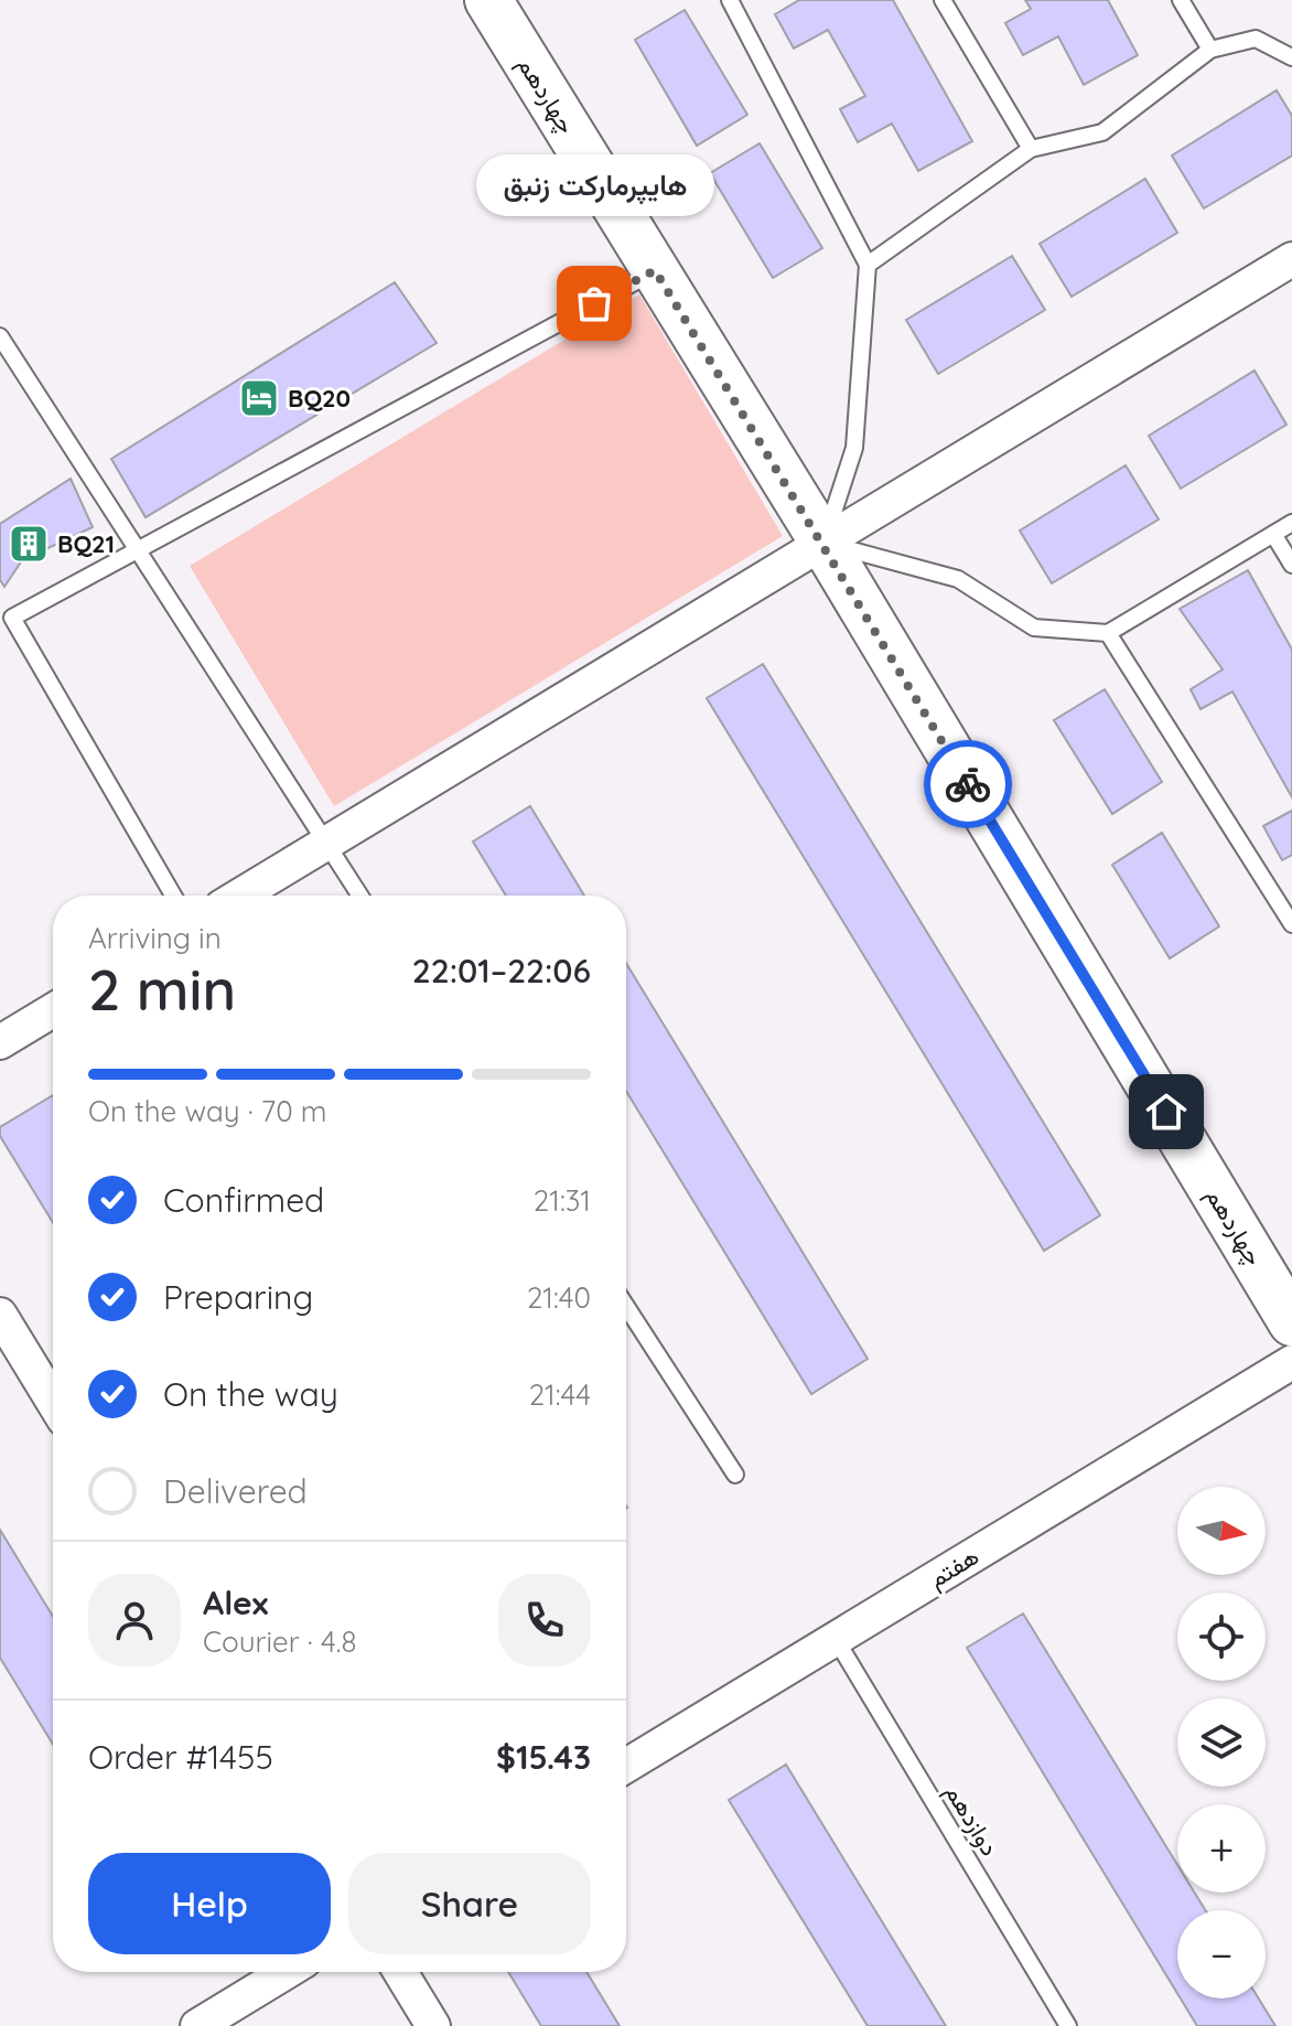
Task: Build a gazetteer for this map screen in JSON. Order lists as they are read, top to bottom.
{
  "streets": {
    "main road": ["چهاردهم"],
    "street": ["هفتم"],
    "lane": ["دوازدهم"]
  },
  "crossings": [
    ["هفتم", "دوازدهم"]
  ],
  "places": {
    "other": ["هایپرمارکت زنبق"],
    "hotel": ["BQ20"],
    "building": ["BQ21"]
  },
  "north": "right",
  "page": {
    "bubble": "هایپرمارکت زنبق",
    "heading": ["2 min", "Arriving in", "22:01–22:06"],
    "panel": [
      "Alex",
      "Courier · 4.8",
      "Order #1455",
      "$15.43"
    ],
    "bar": "On the way · 70 m",
    "list": [
      ["Confirmed", "21:31"],
      ["Preparing", "21:40"],
      ["On the way", "21:44"],
      "Delivered"
    ],
    "map_buttons": ["+", "−"],
    "buttons": ["Help", "Share"]
  }
}
